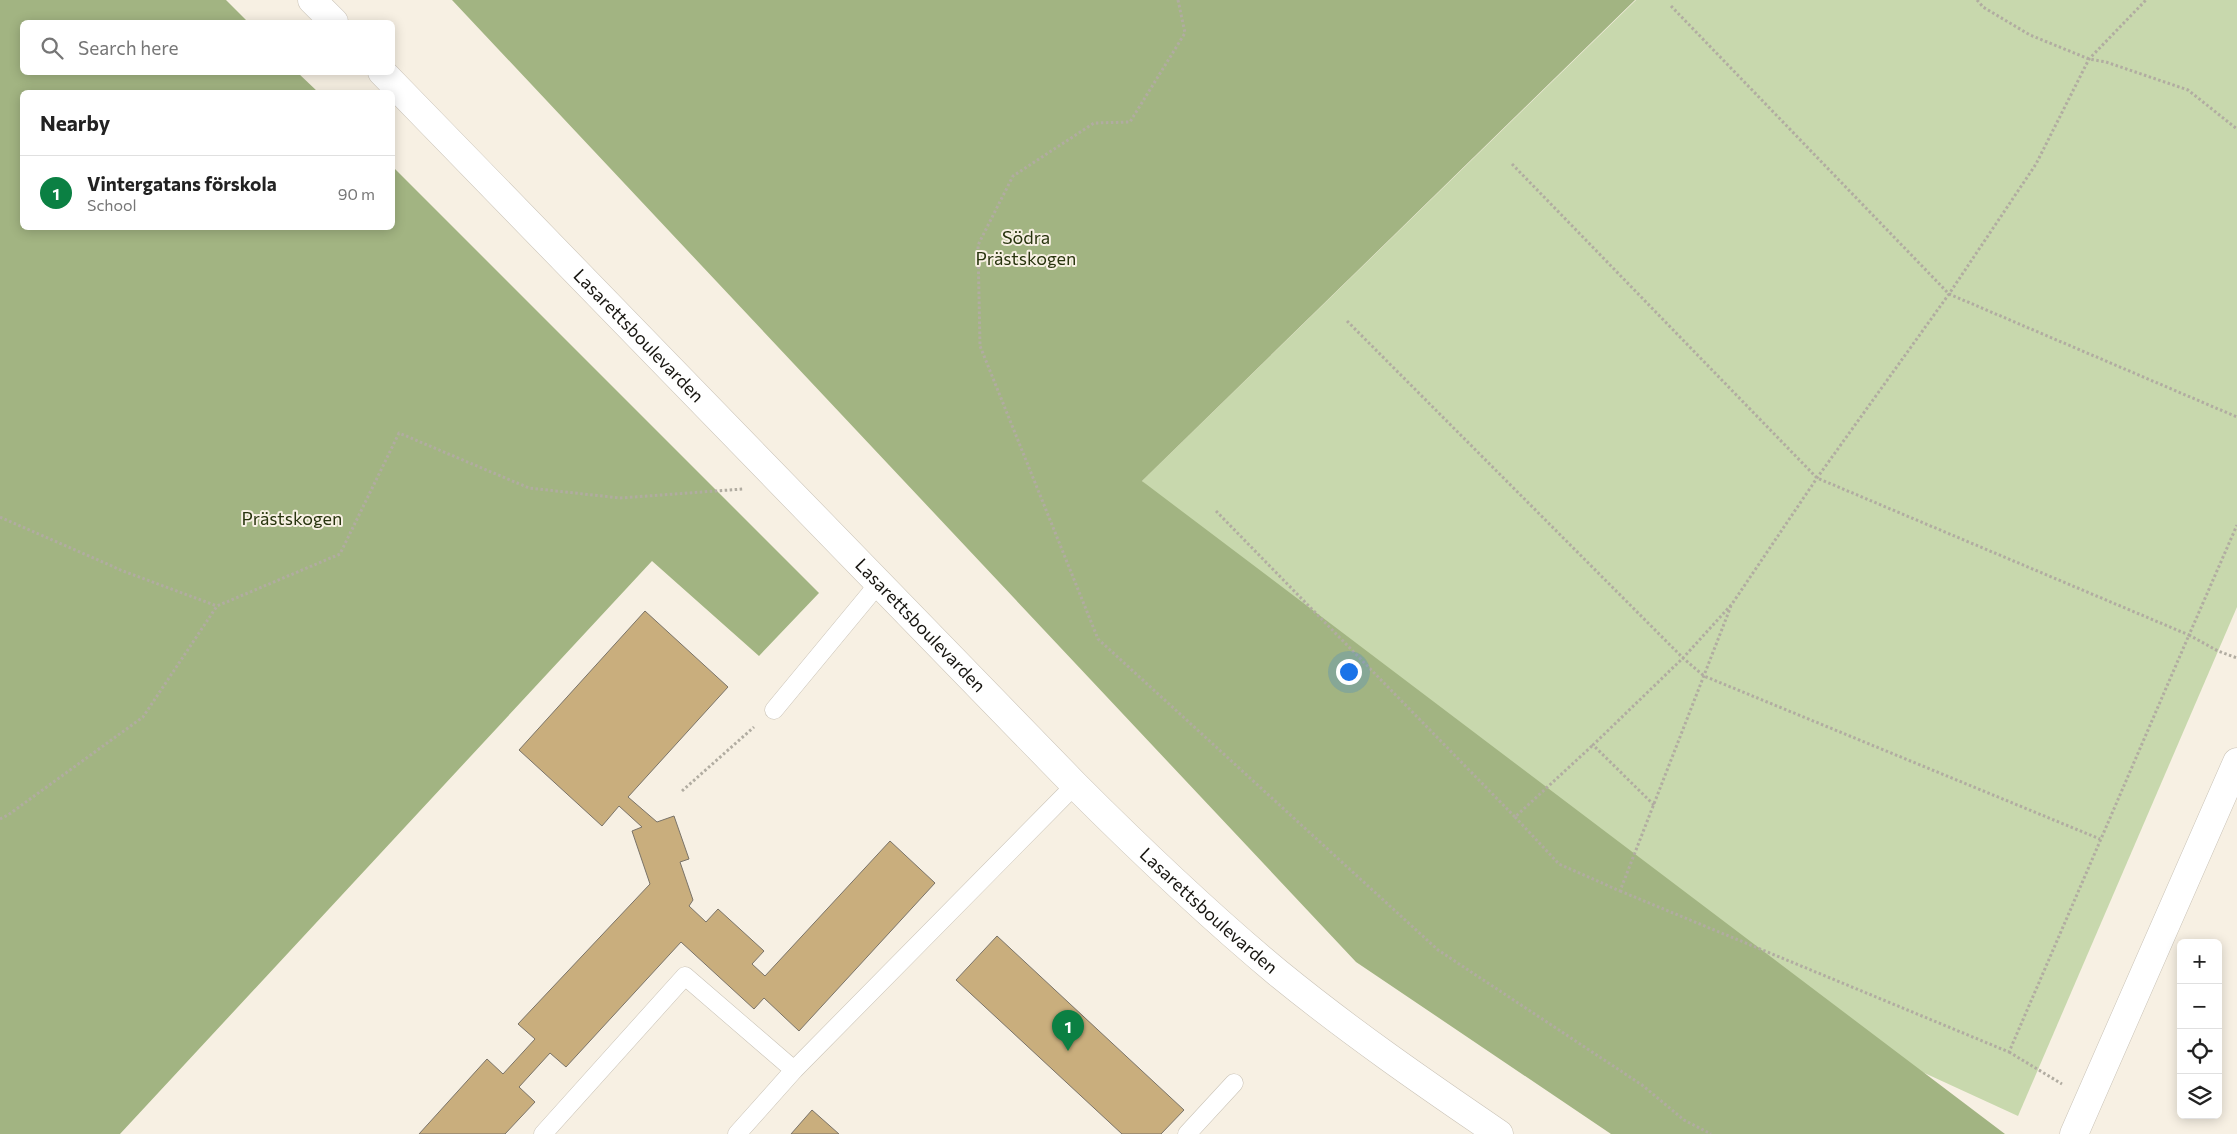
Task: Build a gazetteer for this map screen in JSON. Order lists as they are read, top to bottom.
{
  "streets": {
    "street": ["Lasarettsboulevarden"]
  },
  "parks": ["Södra Prästskogen", "Prästskogen"],
  "page": {
    "search": "Search here",
    "heading": "Nearby",
    "list": [
      {
        "mark": "1",
        "name": "Vintergatans förskola",
        "note": "School",
        "value": "90 m"
      }
    ],
    "map_buttons": ["+", "−"],
    "pins": "1"
  }
}
